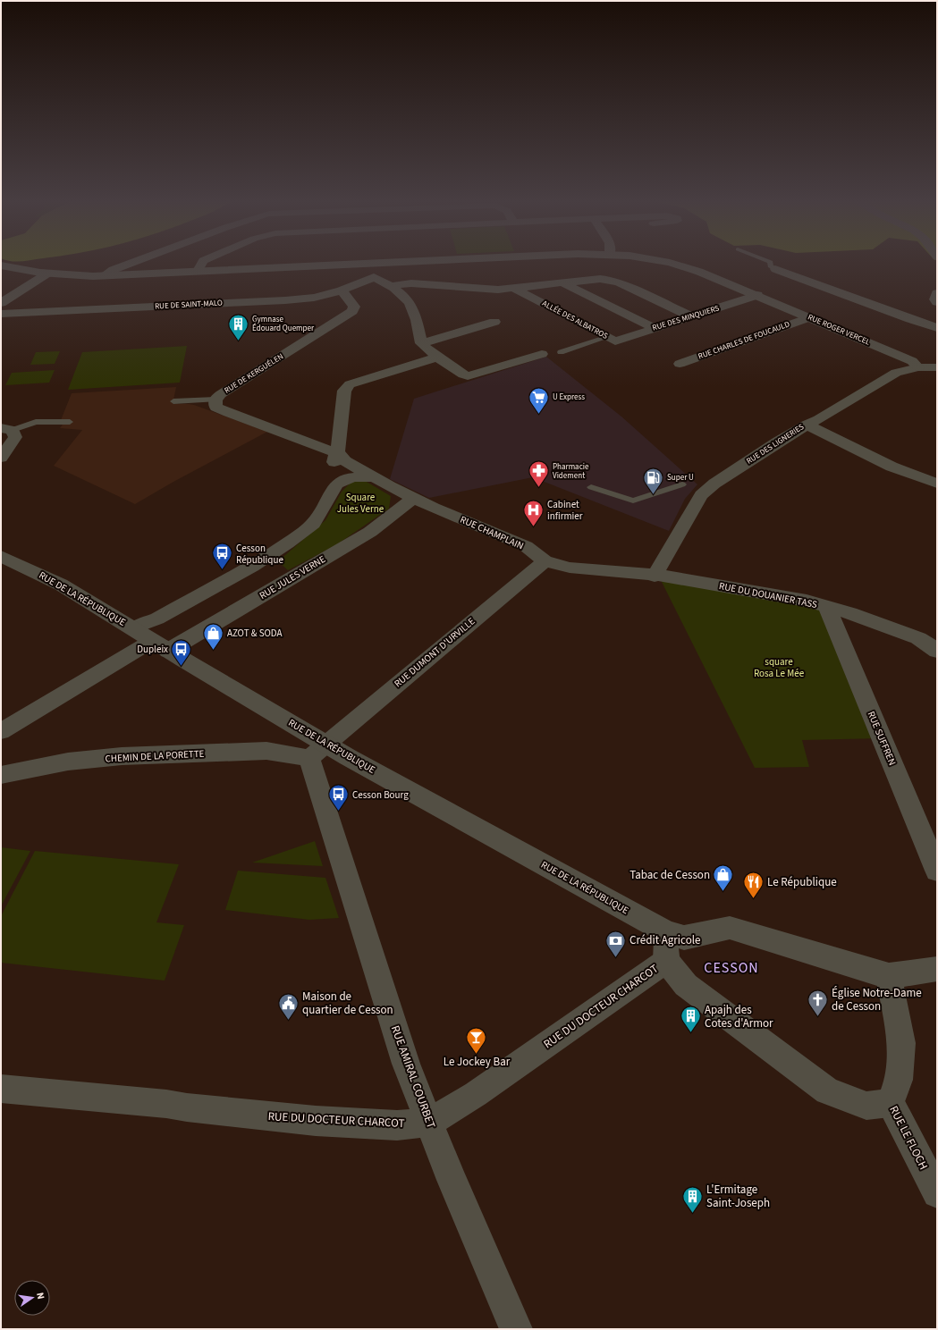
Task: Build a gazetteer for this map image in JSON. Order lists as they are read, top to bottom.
{
  "streets": {
    "street": [
      "RUE DE SAINT-MALO",
      "RUE DES MINQUIERS",
      "ALLÉE DES ALBATROS",
      "RUE ROGER VERCEL",
      "RUE CHARLES DE FOUCAULD",
      "RUE DE KERGUÉLEN",
      "RUE DES LIGNERIES",
      "RUE CHAMPLAIN",
      "RUE JULES VERNE",
      "RUE DU DOUANIER TASS",
      "RUE DE LA RÉPUBLIQUE",
      "RUE DUMONT D'URVILLE",
      "RUE SUFFREN",
      "CHEMIN DE LA PORETTE",
      "RUE DU DOCTEUR CHARCOT",
      "RUE AMIRAL COURBET",
      "RUE LE FLOCH"
    ]
  },
  "crossings": [
    ["RUE DE SAINT-MALO", "RUE DE KERGUÉLEN"],
    ["RUE DES MINQUIERS", "ALLÉE DES ALBATROS"],
    ["RUE DES MINQUIERS", "RUE ROGER VERCEL"],
    ["RUE ROGER VERCEL", "RUE CHARLES DE FOUCAULD"],
    ["RUE ROGER VERCEL", "RUE DES LIGNERIES"],
    ["RUE DE KERGUÉLEN", "RUE CHAMPLAIN"],
    ["RUE DES LIGNERIES", "RUE CHAMPLAIN"],
    ["RUE DES LIGNERIES", "RUE DU DOUANIER TASS"],
    ["RUE CHAMPLAIN", "RUE JULES VERNE"],
    ["RUE CHAMPLAIN", "RUE DU DOUANIER TASS"],
    ["RUE CHAMPLAIN", "RUE DUMONT D'URVILLE"],
    ["RUE JULES VERNE", "RUE DE LA RÉPUBLIQUE"],
    ["RUE DU DOUANIER TASS", "RUE SUFFREN"],
    ["RUE DE LA RÉPUBLIQUE", "RUE DUMONT D'URVILLE"],
    ["RUE DE LA RÉPUBLIQUE", "CHEMIN DE LA PORETTE"],
    ["RUE DE LA RÉPUBLIQUE", "RUE AMIRAL COURBET"],
    ["RUE DE LA RÉPUBLIQUE", "RUE LE FLOCH"],
    ["RUE DUMONT D'URVILLE", "CHEMIN DE LA PORETTE"],
    ["RUE DUMONT D'URVILLE", "RUE AMIRAL COURBET"],
    ["CHEMIN DE LA PORETTE", "RUE AMIRAL COURBET"],
    ["RUE DU DOCTEUR CHARCOT", "RUE AMIRAL COURBET"]
  ],
  "districts": ["CESSON"],
  "parks": ["Square Jules Verne", "square Rosa Le Mée"],
  "places": {
    "building": ["Gymnase Édouard Quemper", "Apajh des Cotes d'Armor", "L'Ermitage Saint-Joseph"],
    "supermarket": ["U Express"],
    "pharmacy": ["Pharmacie Videment"],
    "fuel station": ["Super U"],
    "hospital": ["Cabinet infirmier"],
    "bus stop": ["Cesson République", "Dupleix", "Cesson Bourg"],
    "shop": ["AZOT & SODA", "Tabac de Cesson"],
    "restaurant": ["Le République"],
    "bank": ["Crédit Agricole"],
    "church": ["Église Notre-Dame de Cesson"],
    "public building": ["Maison de quartier de Cesson"],
    "bar": ["Le Jockey Bar"]
  },
  "north": "right"
}
